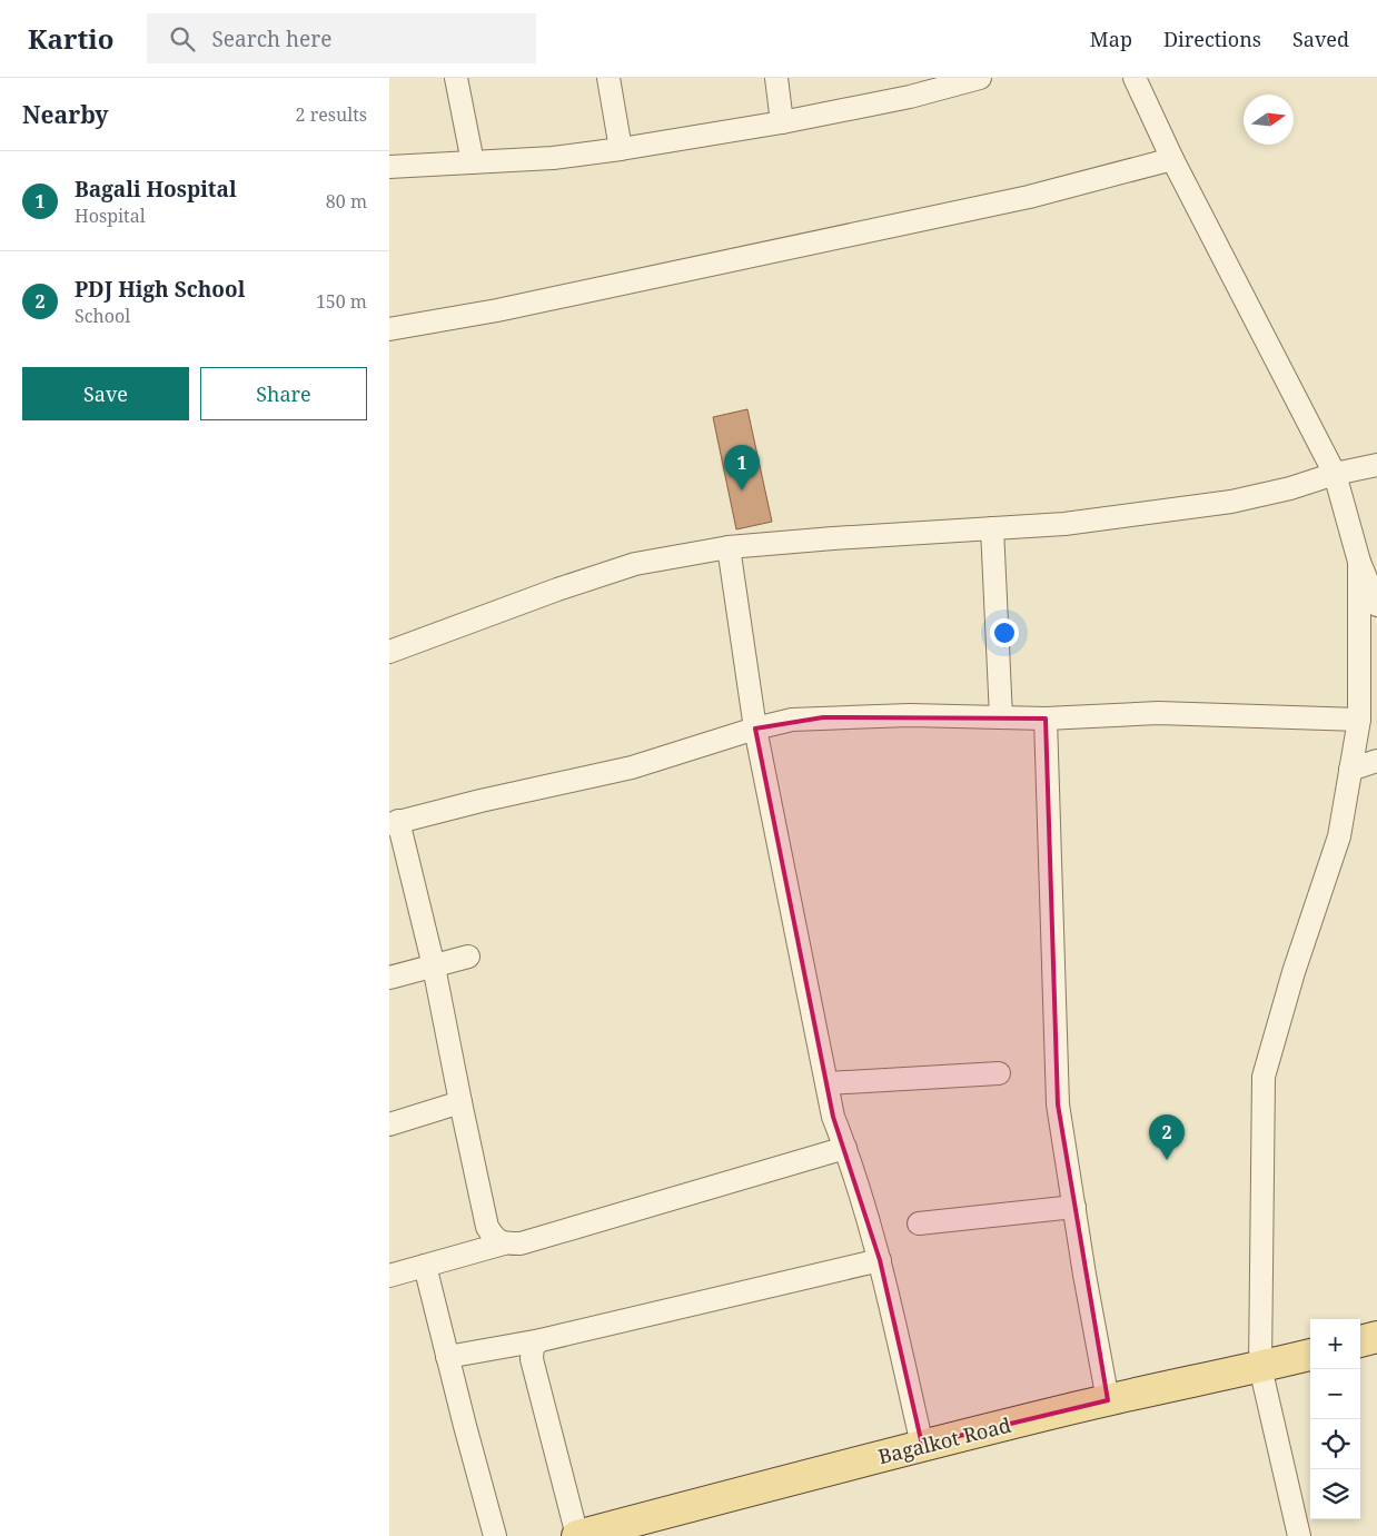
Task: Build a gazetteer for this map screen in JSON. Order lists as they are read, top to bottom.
{
  "streets": {
    "main road": ["Bagalkot Road"]
  },
  "north": "right",
  "page": {
    "header": "Kartio",
    "search": "Search here",
    "nav": ["Map", "Directions", "Saved"],
    "heading": ["Nearby", "2 results"],
    "list": [
      {
        "mark": "1",
        "name": "Bagali Hospital",
        "note": "Hospital",
        "value": "80 m"
      },
      {
        "mark": "2",
        "name": "PDJ High School",
        "note": "School",
        "value": "150 m"
      }
    ],
    "buttons": ["Save", "Share"],
    "pins": ["1", "2"],
    "map_buttons": ["+", "−"]
  }
}
